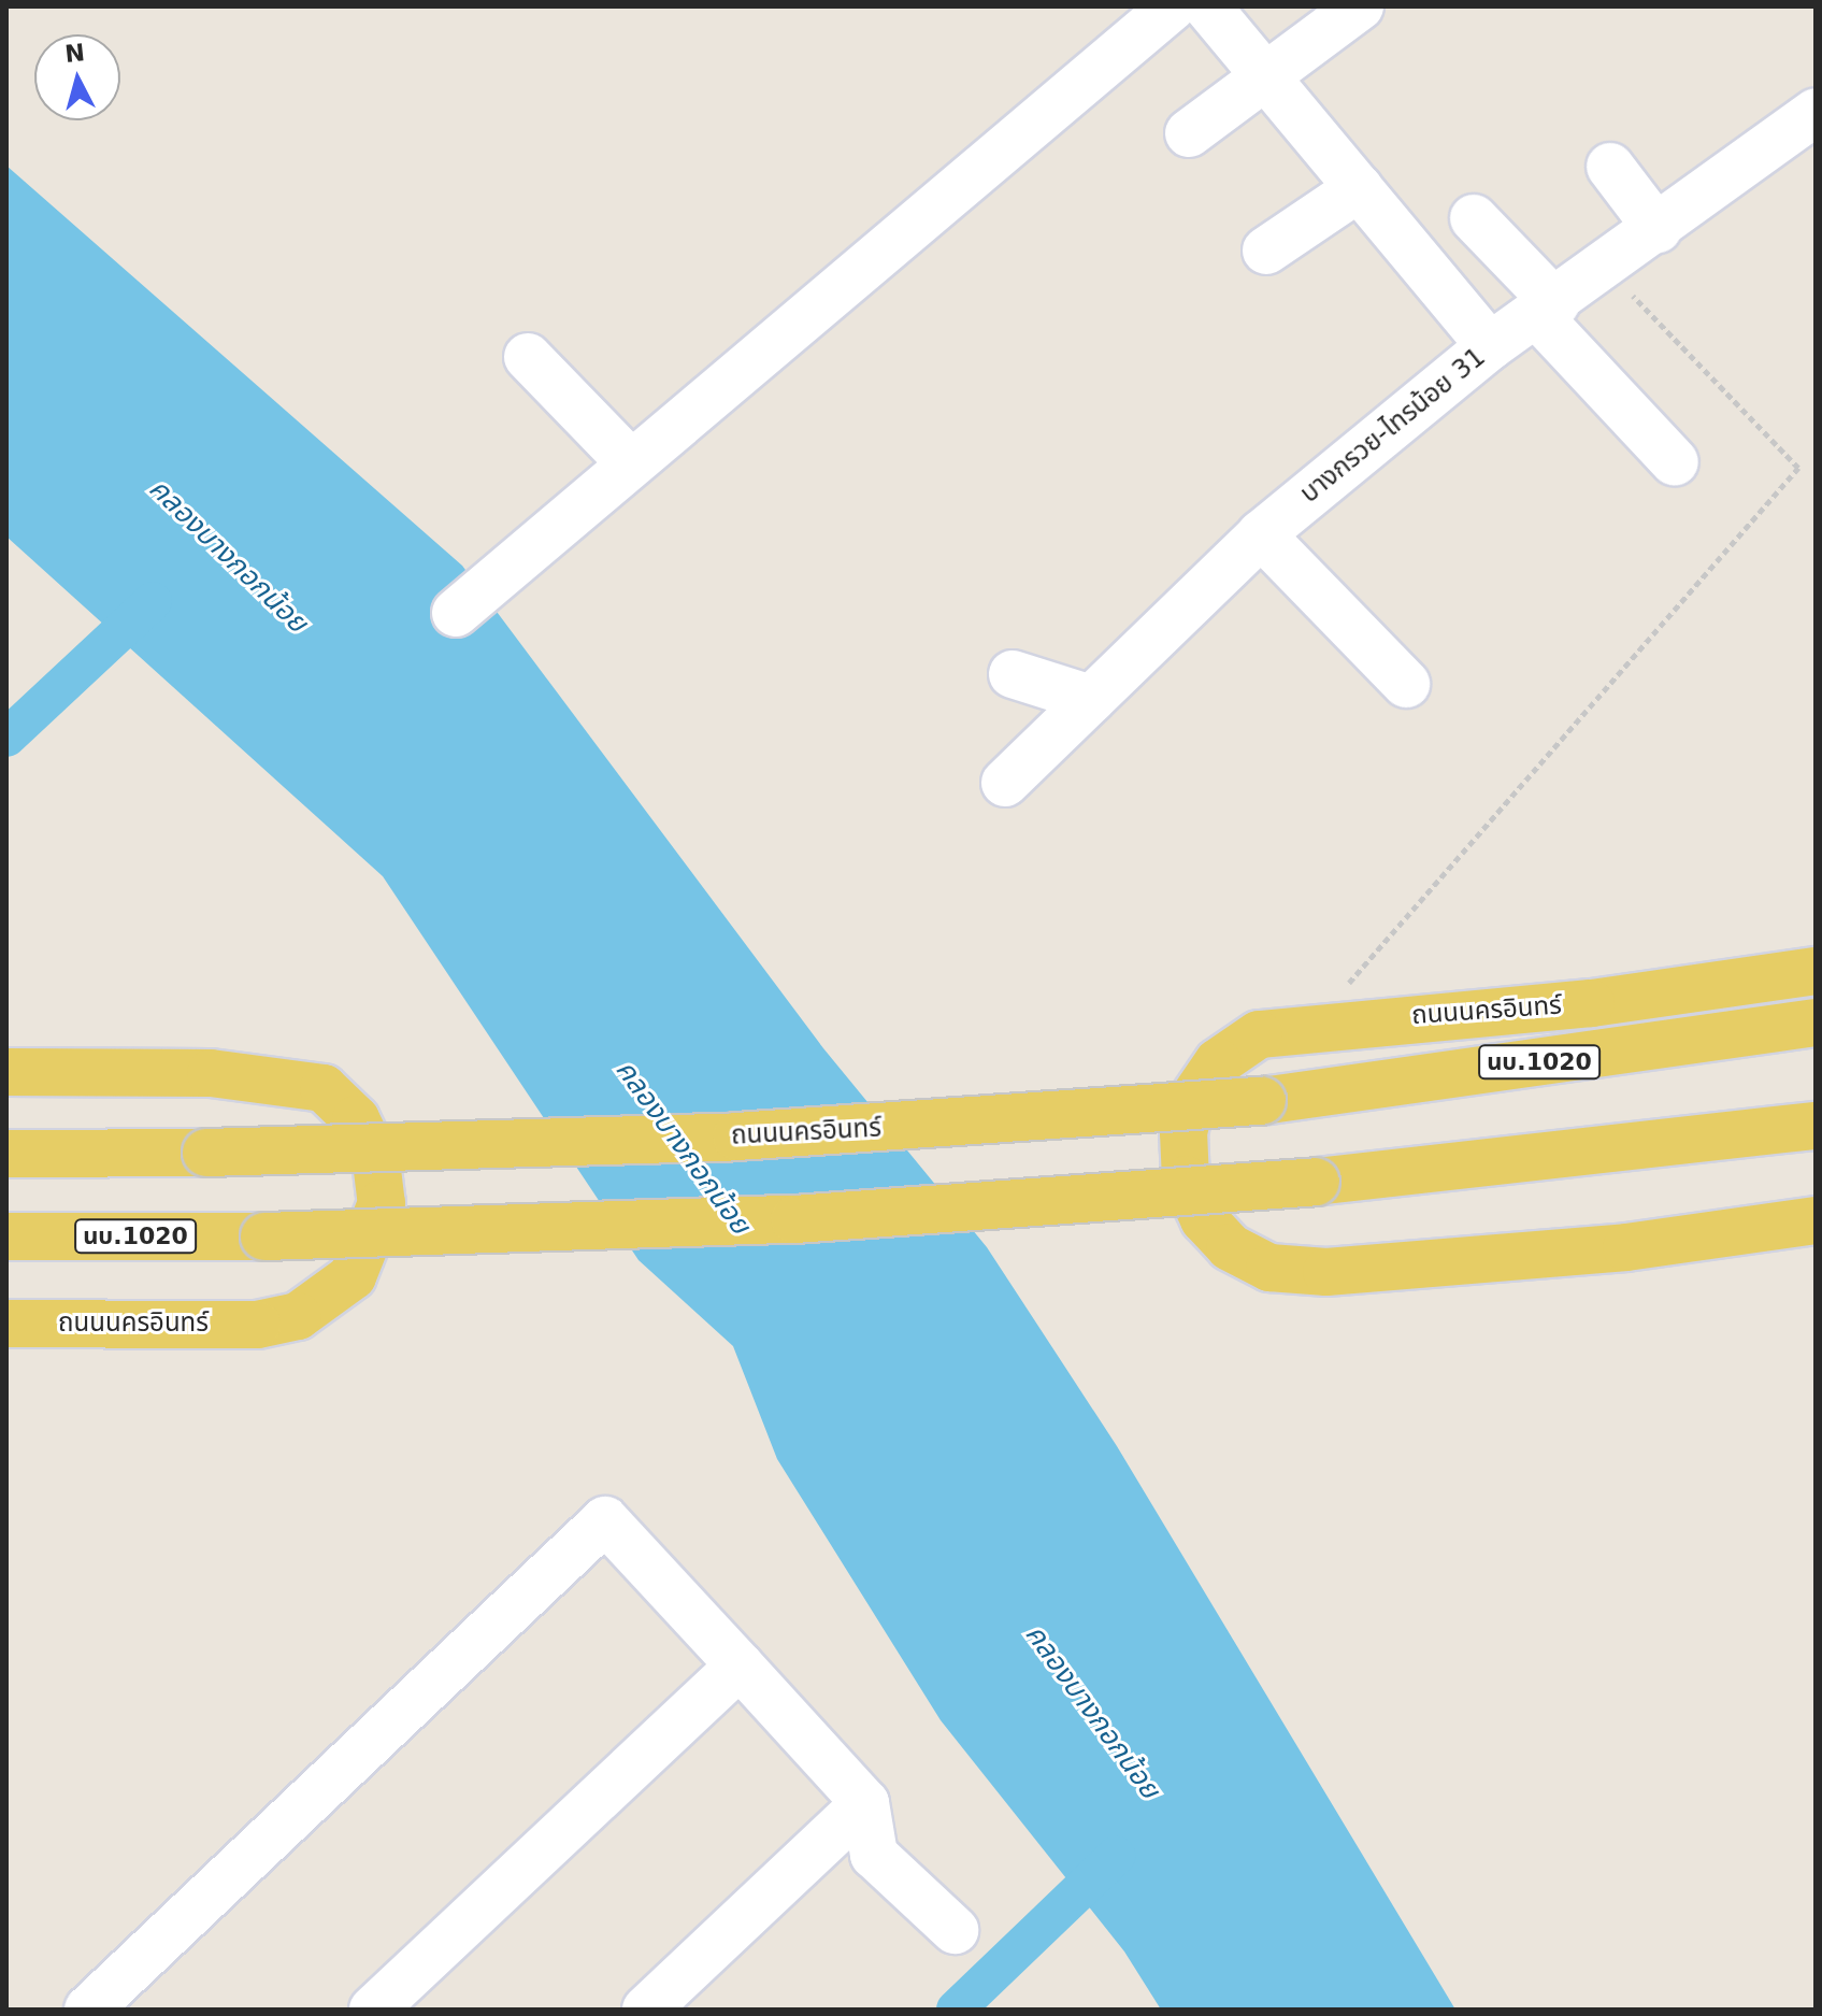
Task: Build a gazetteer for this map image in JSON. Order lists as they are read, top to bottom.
{
  "streets": {
    "main road": ["ถนนนครอินทร์", "นบ.1020"],
    "street": ["บางกรวย-ไทรน้อย 31"]
  },
  "water": ["คลองบางกอกน้อย"],
  "north": "top"
}
